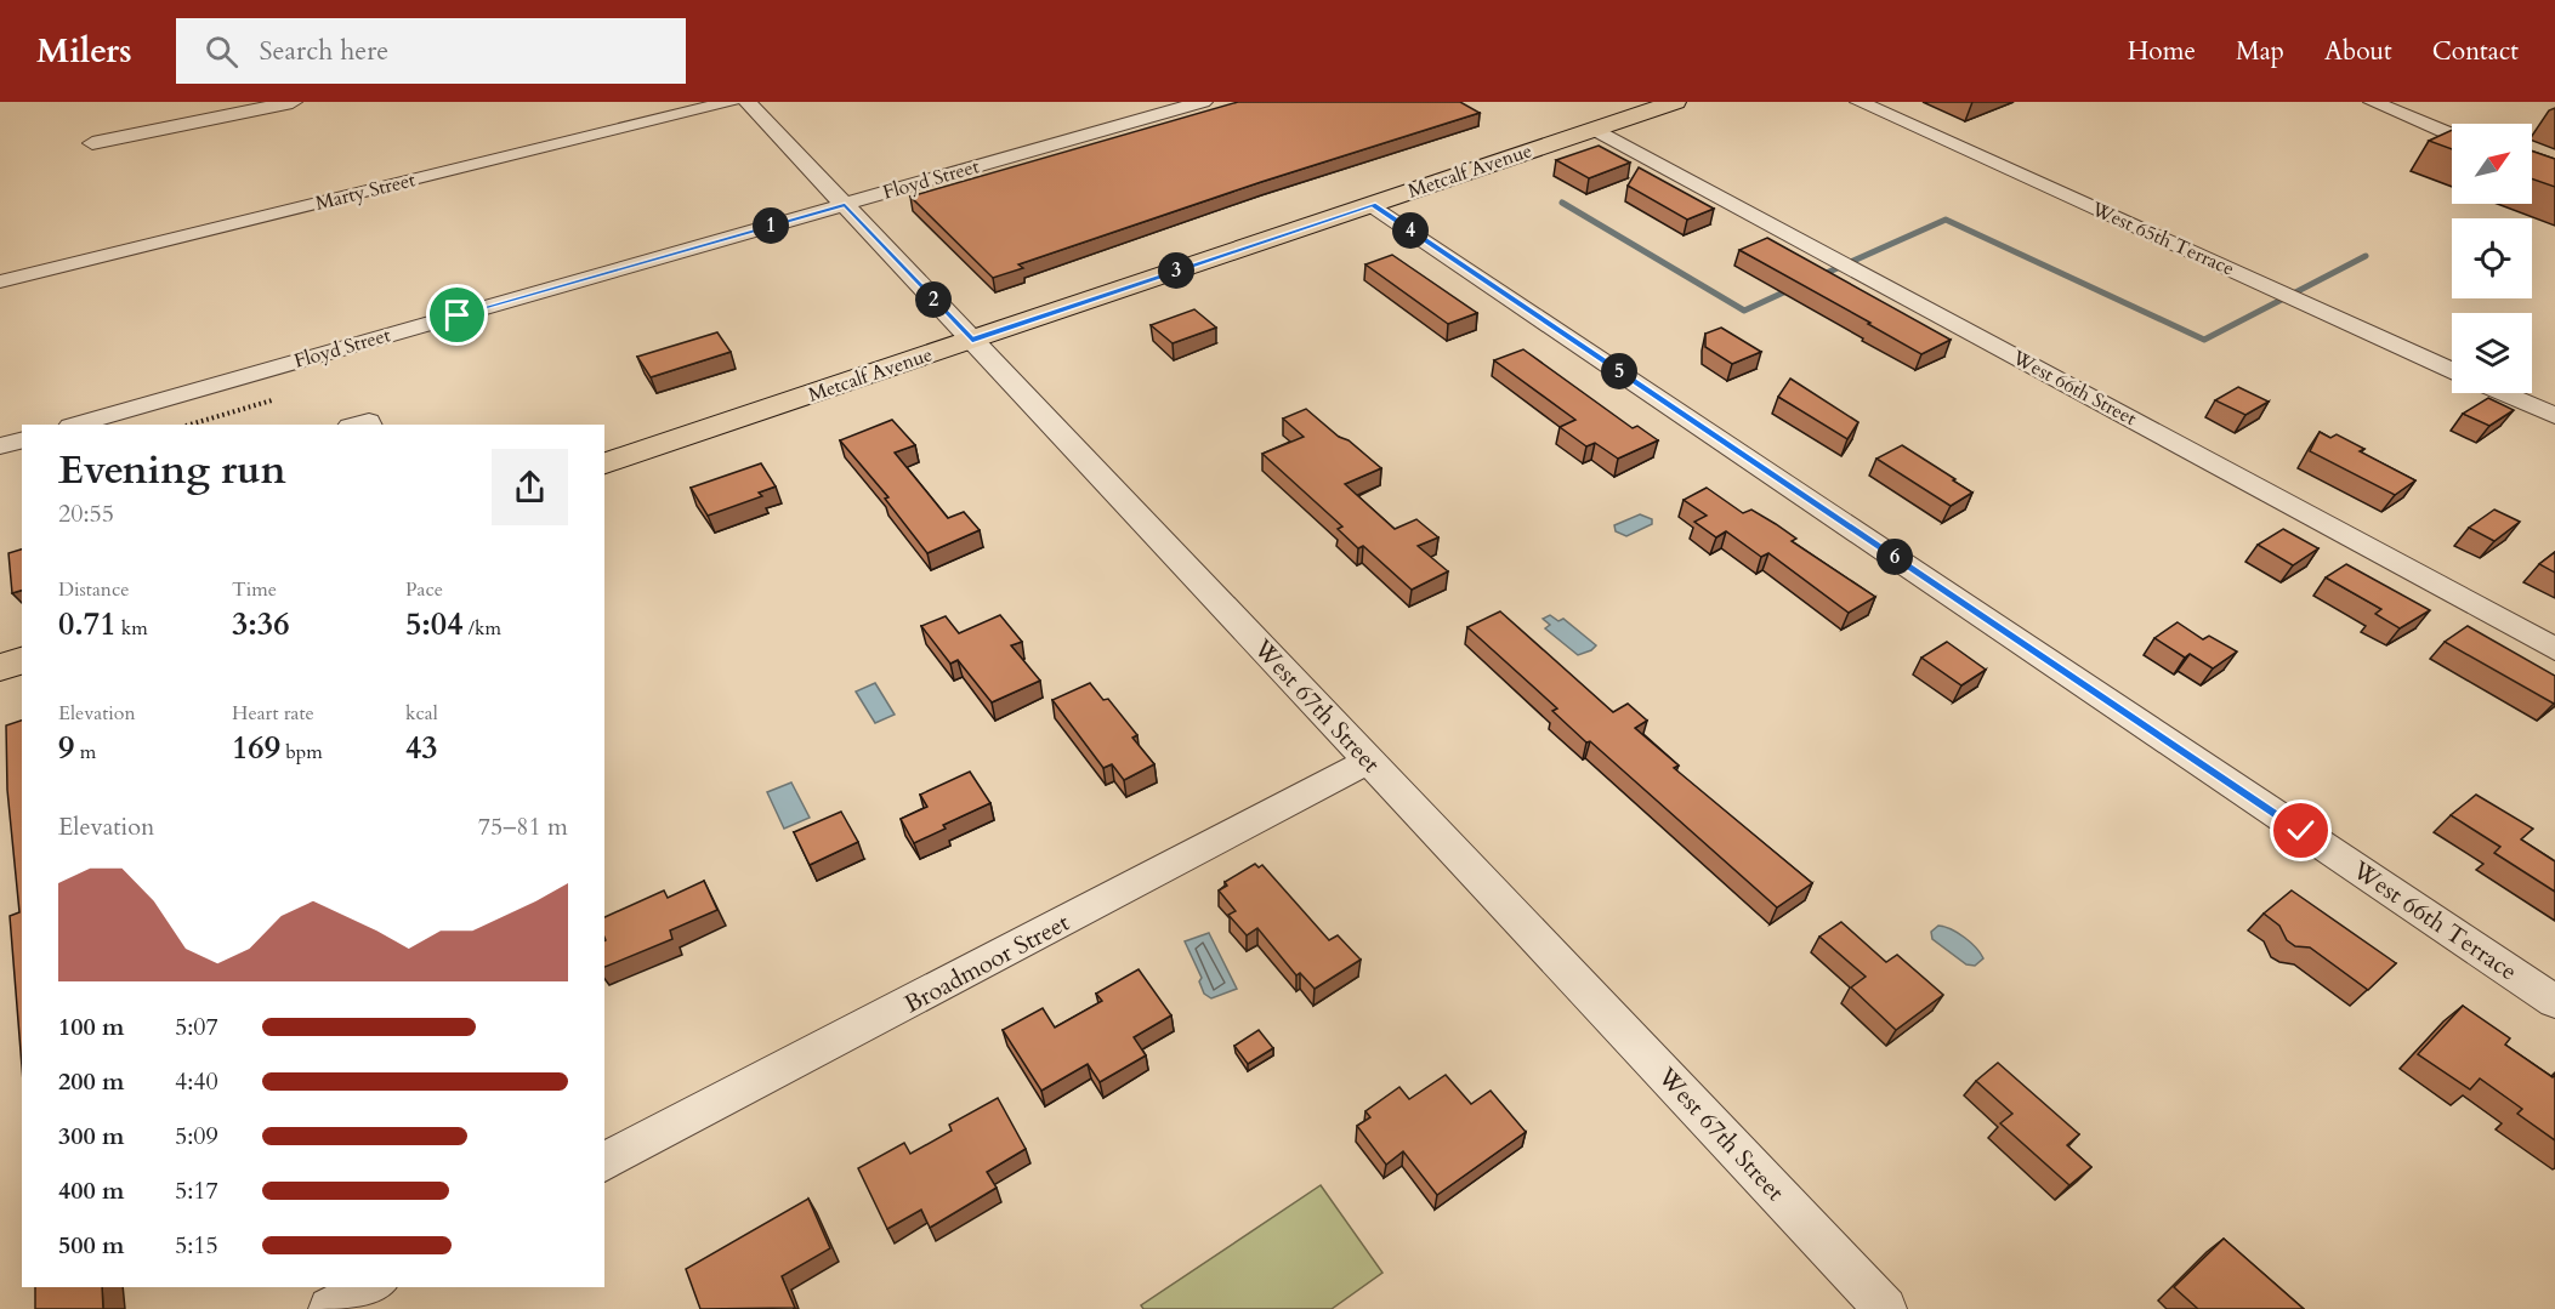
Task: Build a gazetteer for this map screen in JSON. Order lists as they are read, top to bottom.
{
  "streets": {
    "main road": ["Metcalf Avenue"],
    "street": [
      "Floyd Street",
      "Marty Street",
      "West 65th Terrace",
      "West 66th Street",
      "West 67th Street",
      "West 66th Terrace",
      "Broadmoor Street"
    ]
  },
  "crossings": [
    ["Metcalf Avenue", "West 66th Street"],
    ["Metcalf Avenue", "West 67th Street"],
    ["Metcalf Avenue", "West 66th Terrace"],
    ["Floyd Street", "West 67th Street"],
    ["West 67th Street", "Broadmoor Street"]
  ],
  "north": "top right",
  "page": {
    "header": "Milers",
    "search": "Search here",
    "nav": [
      "Home",
      "Map",
      "About",
      "Contact"
    ],
    "pins": [
      "1",
      "4",
      "3",
      "2",
      "5",
      "6"
    ],
    "heading": ["Evening run", "20:55"],
    "stats": [
      ["Distance", "0.71 km"],
      ["Time", "3:36"],
      ["Pace", "5:04 /km"],
      ["Elevation", "9 m"],
      ["Heart rate", "169 bpm"],
      ["kcal", "43"]
    ],
    "chart": ["Elevation", "75–81 m"],
    "list": [
      {
        "name": "100 m",
        "note": "5:07"
      },
      {
        "name": "200 m",
        "note": "4:40"
      },
      {
        "name": "300 m",
        "note": "5:09"
      },
      {
        "name": "400 m",
        "note": "5:17"
      },
      {
        "name": "500 m",
        "note": "5:15"
      }
    ]
  }
}
